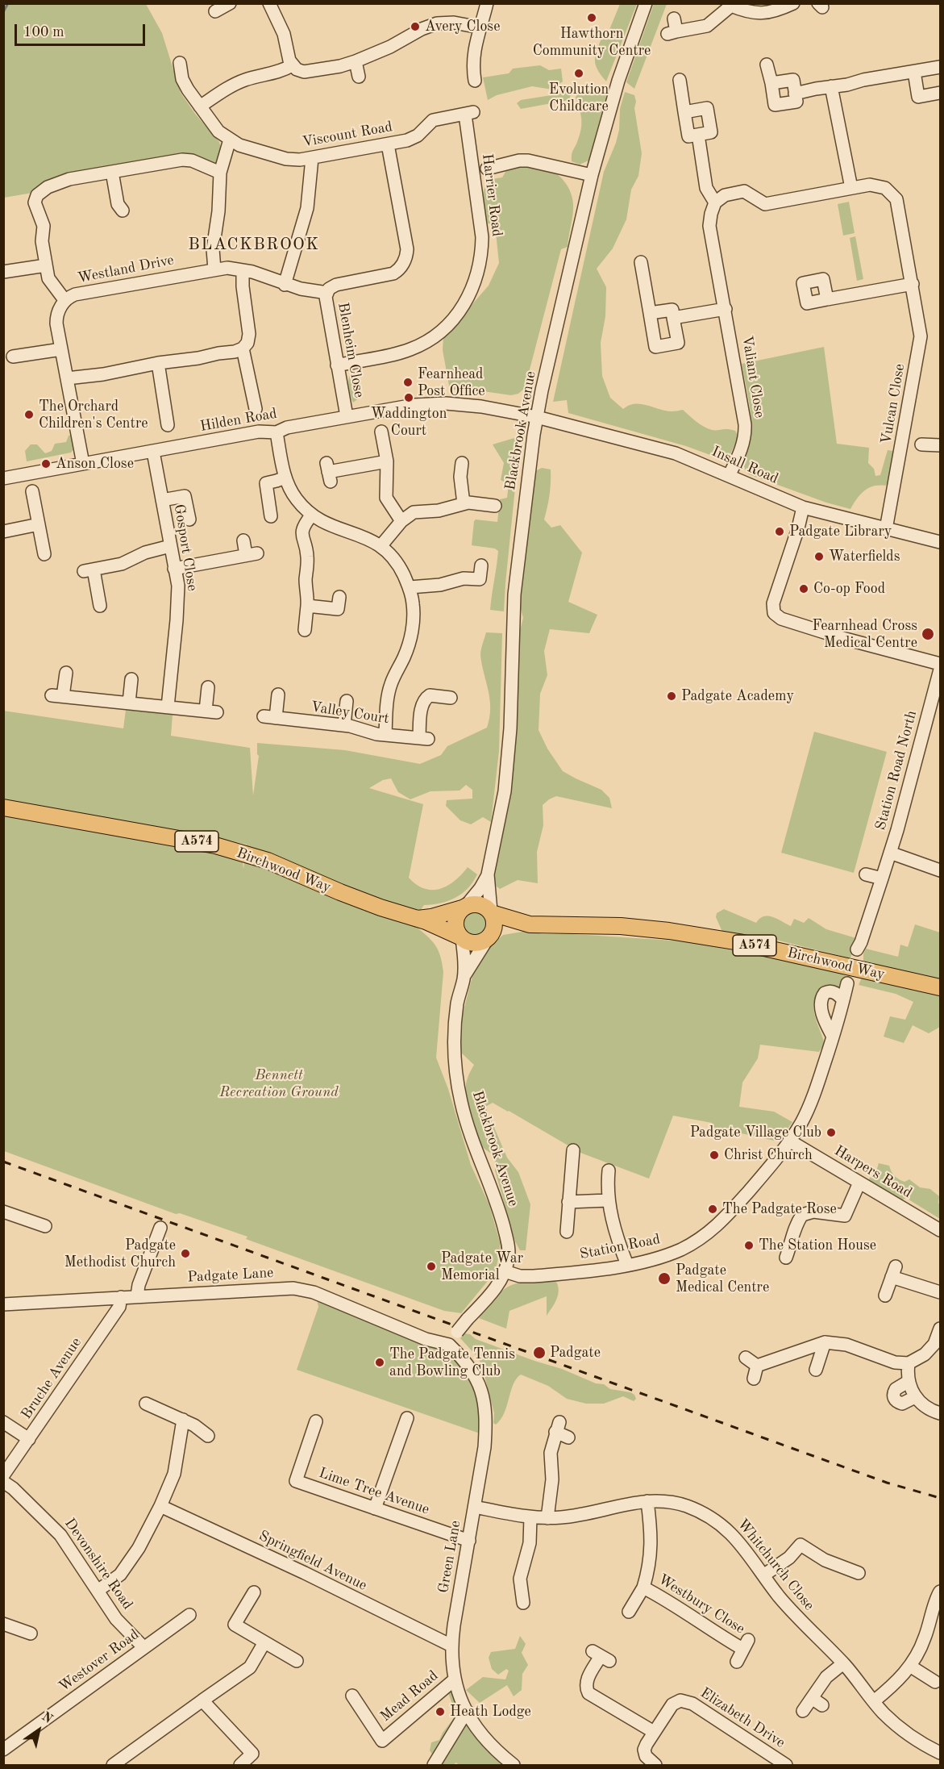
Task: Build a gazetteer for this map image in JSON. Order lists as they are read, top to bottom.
{
  "streets": {
    "main road": ["A574", "Birchwood Way"],
    "street": [
      "Viscount Road",
      "Harrier Road",
      "Westland Drive",
      "Blenheim Close",
      "Valiant Close",
      "Vulcan Close",
      "Hilden Road",
      "Blackbrook Avenue",
      "Insall Road",
      "Gosport Close",
      "Valley Court",
      "Station Road North",
      "Harpers Road",
      "Station Road",
      "Padgate Lane",
      "Bruche Avenue",
      "Lime Tree Avenue",
      "Green Lane",
      "Springfield Avenue",
      "Devonshire Road",
      "Whitchurch Close",
      "Westbury Close",
      "Westover Road",
      "Mead Road",
      "Elizabeth Drive"
    ]
  },
  "crossings": [
    ["Viscount Road", "Harrier Road"],
    ["Viscount Road", "Blenheim Close"],
    ["Harrier Road", "Blenheim Close"],
    ["Westland Drive", "Blenheim Close"],
    ["Westland Drive", "Hilden Road"],
    ["Blenheim Close", "Hilden Road"],
    ["Valiant Close", "Vulcan Close"],
    ["Valiant Close", "Insall Road"],
    ["Vulcan Close", "Insall Road"],
    ["Hilden Road", "Blackbrook Avenue"],
    ["Hilden Road", "Insall Road"],
    ["Hilden Road", "Gosport Close"],
    ["Blackbrook Avenue", "Insall Road"],
    ["Blackbrook Avenue", "A574"],
    ["Blackbrook Avenue", "Birchwood Way"],
    ["Blackbrook Avenue", "Station Road"],
    ["A574", "Birchwood Way"],
    ["Harpers Road", "Station Road"],
    ["Padgate Lane", "Bruche Avenue"],
    ["Padgate Lane", "Green Lane"],
    ["Lime Tree Avenue", "Green Lane"],
    ["Green Lane", "Springfield Avenue"],
    ["Green Lane", "Whitchurch Close"],
    ["Green Lane", "Mead Road"],
    ["Devonshire Road", "Westover Road"],
    ["Whitchurch Close", "Westbury Close"]
  ],
  "districts": ["BLACKBROOK"],
  "parks": ["Bennett Recreation Ground"],
  "places": [
    "Hawthorn Community Centre",
    "Avery Close",
    "Evolution Childcare",
    "Fearnhead Post Office",
    "Waddington Court",
    "The Orchard Children's Centre",
    "Anson Close",
    "Padgate Library",
    "Waterfields",
    "Co-op Food",
    "Fearnhead Cross Medical Centre",
    "Padgate Academy",
    "Padgate Village Club",
    "Christ Church",
    "The Padgate Rose",
    "The Station House",
    "Padgate Methodist Church",
    "Padgate War Memorial",
    "Padgate Medical Centre",
    "Padgate",
    "The Padgate Tennis and Bowling Club",
    "Heath Lodge"
  ],
  "scale_bar": "100 m",
  "north": "top right"
}
